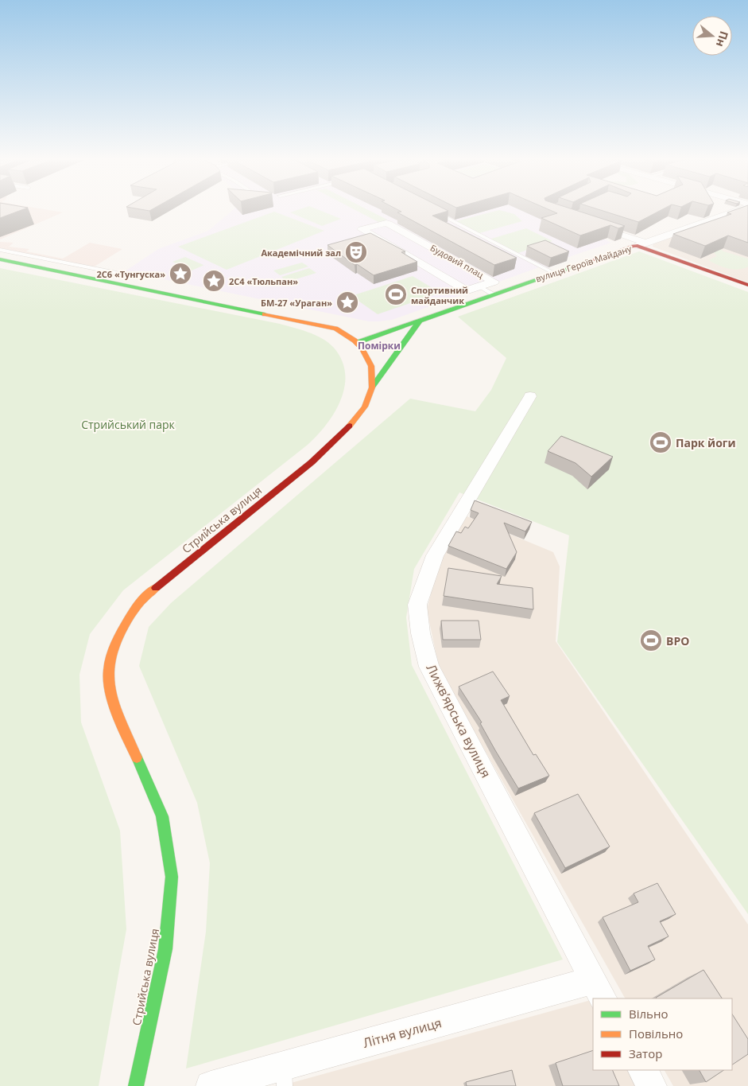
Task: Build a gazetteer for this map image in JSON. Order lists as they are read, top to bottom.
{
  "streets": {
    "main road": ["вулиця Героїв Майдану", "Стрийська вулиця"],
    "street": ["Будовий плац", "Лижвʼярська вулиця", "Літня вулиця"]
  },
  "crossings": [
    ["вулиця Героїв Майдану", "Стрийська вулиця"],
    ["Лижвʼярська вулиця", "Літня вулиця"]
  ],
  "districts": ["Помірки"],
  "parks": ["Стрийський парк"],
  "places": {
    "theatre": ["Академічний зал"],
    "place": ["2С6 «Тунгуска»", "2С4 «Тюльпан»", "БМ-27 «Ураган»"],
    "sports": ["Спортивний майданчик", "Парк йоги", "ВРО"]
  },
  "legend": ["Вільно", "Повільно", "Затор"],
  "north": "right"
}
